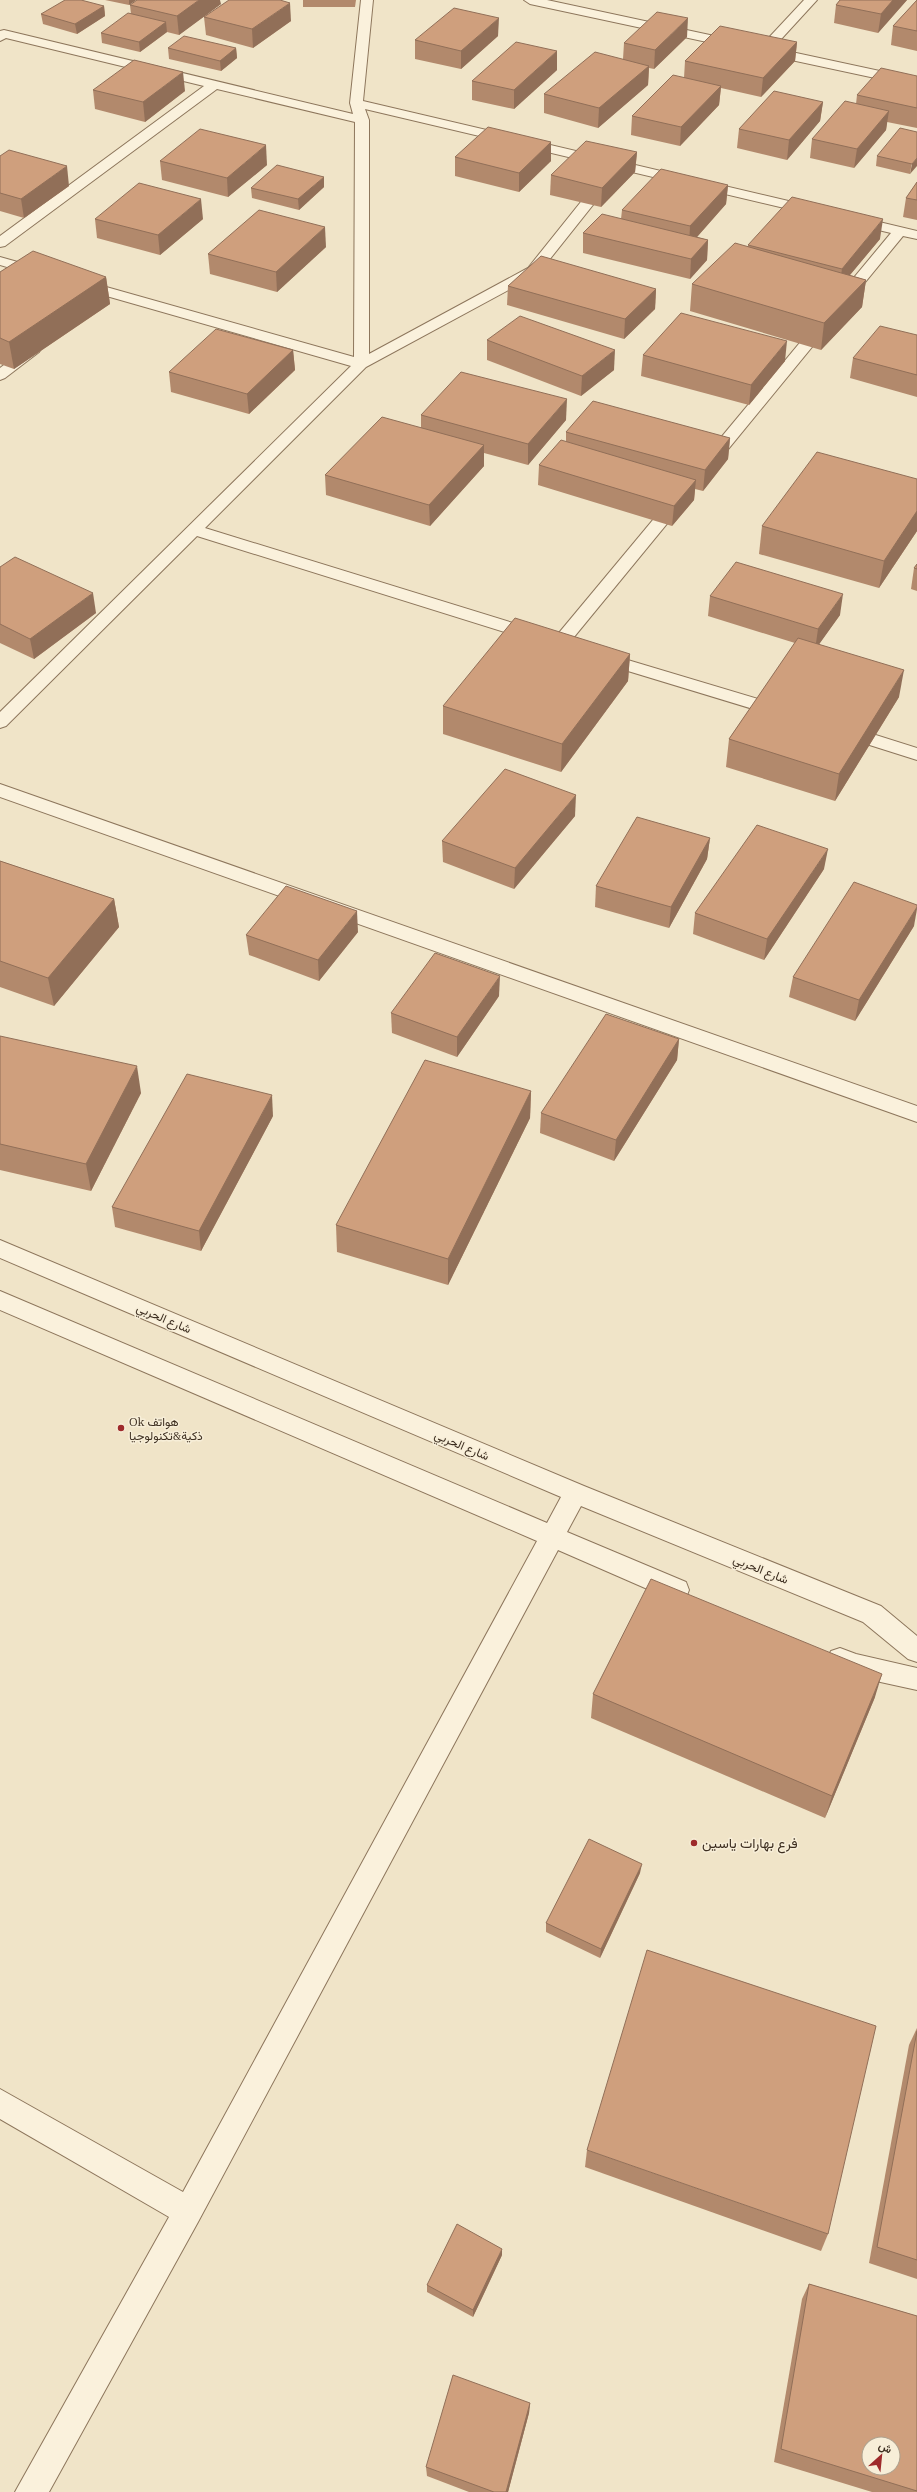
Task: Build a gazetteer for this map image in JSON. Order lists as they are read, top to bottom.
{
  "streets": {
    "street": ["شارع الحربي"]
  },
  "places": ["Ok هواتف ذكية&تكنولوجيا", "فرع بهارات ياسين"],
  "north": "top right"
}
